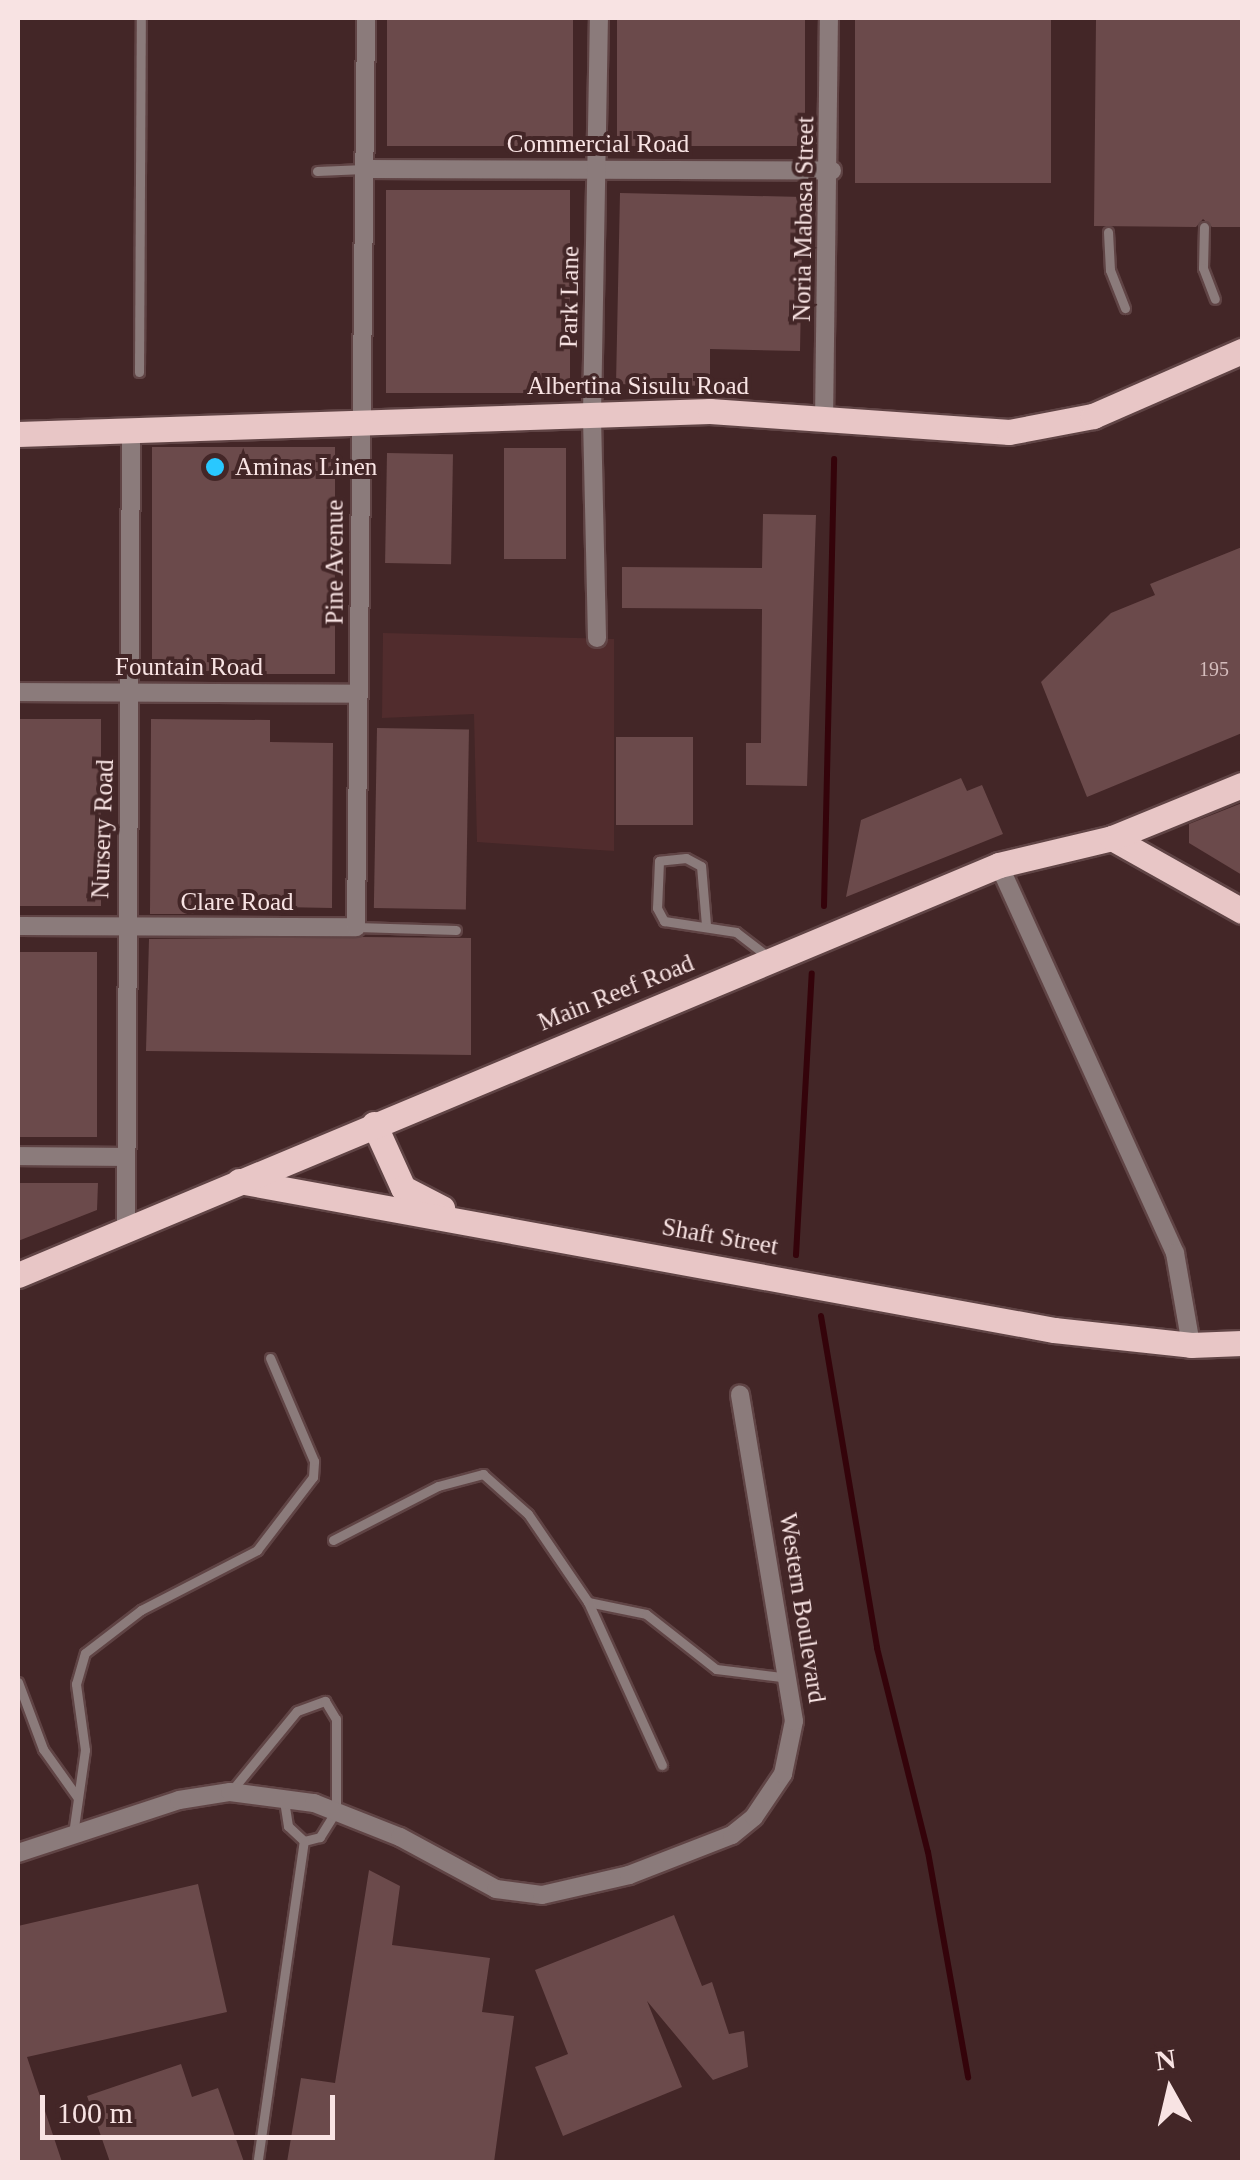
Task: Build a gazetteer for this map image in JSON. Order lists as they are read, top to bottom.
{
  "streets": {
    "main road": ["Albertina Sisulu Road", "Main Reef Road", "Shaft Street"],
    "street": [
      "Commercial Road",
      "Noria Mabasa Street",
      "Park Lane",
      "Pine Avenue",
      "Fountain Road",
      "Nursery Road",
      "Clare Road",
      "Western Boulevard"
    ]
  },
  "crossings": [
    ["Commercial Road", "Noria Mabasa Street"],
    ["Commercial Road", "Park Lane"],
    ["Commercial Road", "Pine Avenue"],
    ["Noria Mabasa Street", "Albertina Sisulu Road"],
    ["Park Lane", "Albertina Sisulu Road"],
    ["Albertina Sisulu Road", "Pine Avenue"],
    ["Albertina Sisulu Road", "Nursery Road"],
    ["Pine Avenue", "Fountain Road"],
    ["Pine Avenue", "Clare Road"],
    ["Fountain Road", "Nursery Road"],
    ["Nursery Road", "Clare Road"],
    ["Nursery Road", "Main Reef Road"],
    ["Main Reef Road", "Shaft Street"]
  ],
  "places": ["Aminas Linen"],
  "house_numbers": ["195"],
  "scale_bar": "100 m",
  "north": "top"
}
